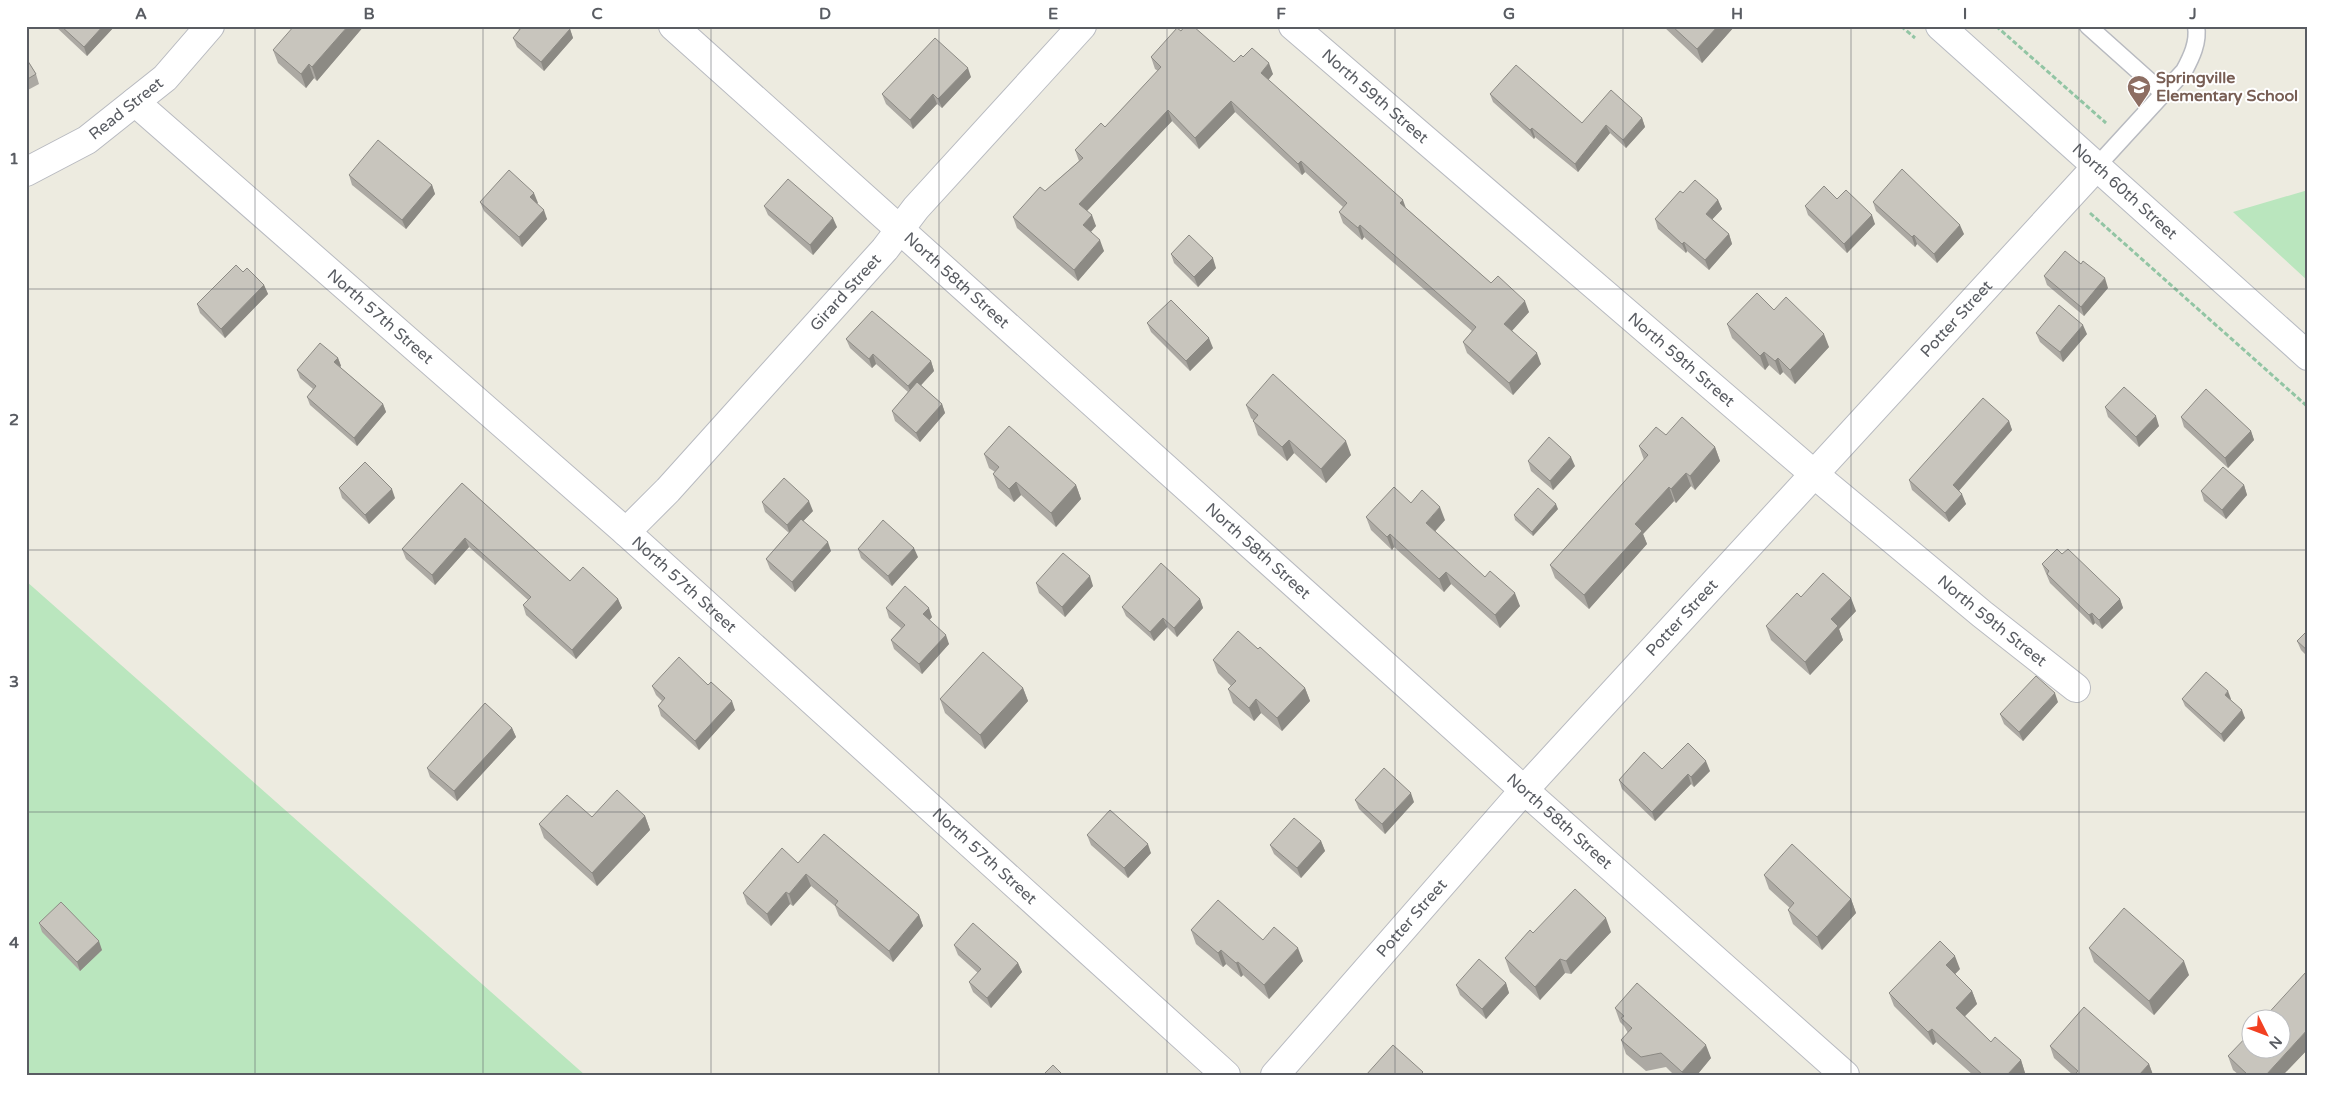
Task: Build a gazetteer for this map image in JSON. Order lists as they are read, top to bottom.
{
  "streets": {
    "street": [
      "North 59th Street",
      "Read Street",
      "North 60th Street",
      "North 58th Street",
      "Girard Street",
      "North 57th Street",
      "Potter Street"
    ]
  },
  "crossings": [
    ["North 59th Street", "Potter Street"],
    ["Read Street", "North 57th Street"],
    ["North 60th Street", "Potter Street"],
    ["North 58th Street", "Girard Street"],
    ["North 58th Street", "Potter Street"],
    ["Girard Street", "North 57th Street"]
  ],
  "places": {
    "school or university": ["Springville Elementary School"]
  },
  "north": "bottom right",
  "grid": {
    "columns": [
      "A",
      "B",
      "C",
      "D",
      "E",
      "F",
      "G",
      "H",
      "I",
      "J"
    ],
    "rows": [
      "1",
      "2",
      "3",
      "4"
    ]
  }
}
